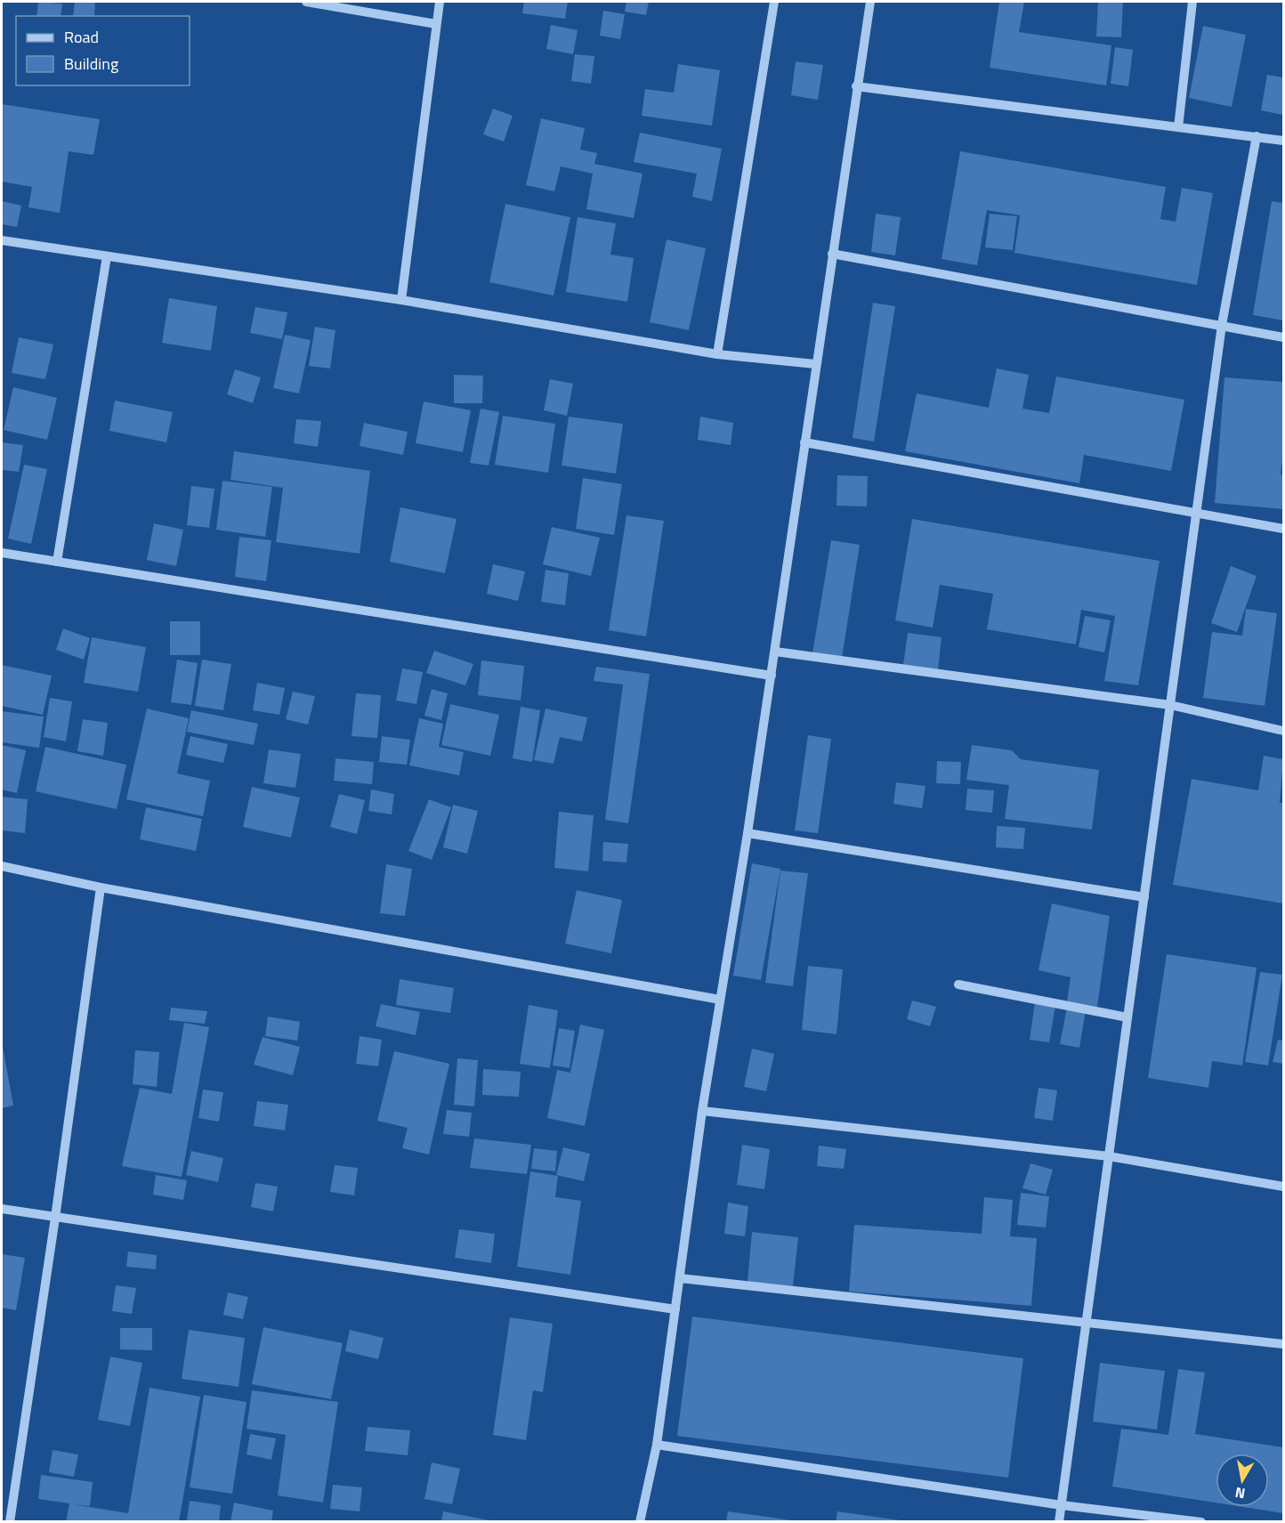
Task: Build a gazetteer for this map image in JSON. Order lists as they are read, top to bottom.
{
  "legend": ["Road", "Building"],
  "north": "bottom"
}
